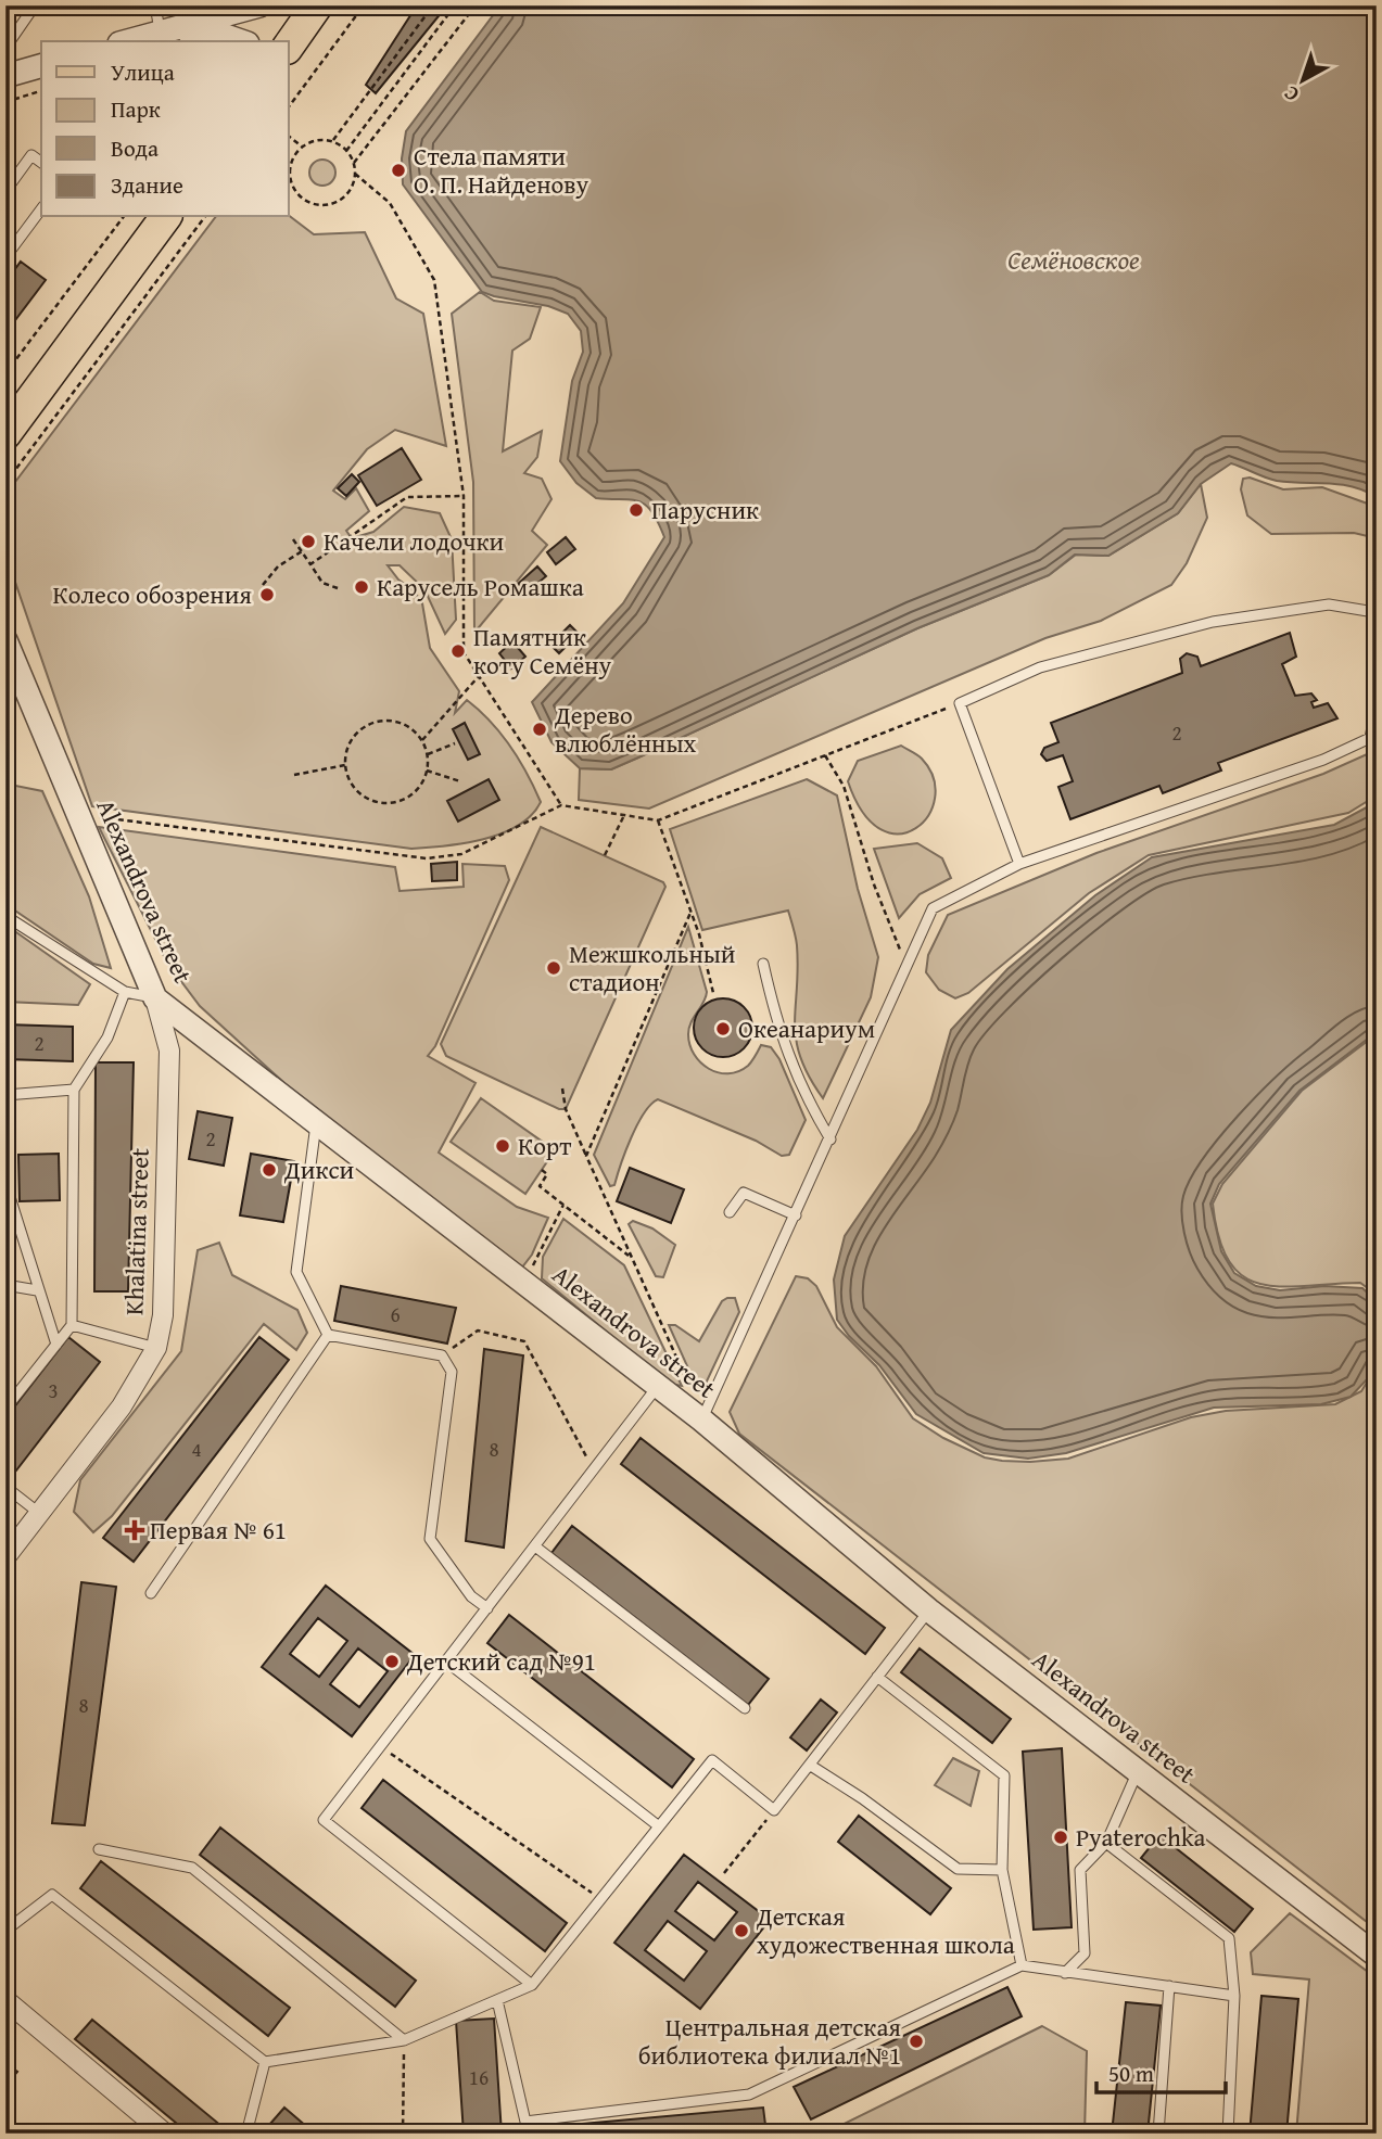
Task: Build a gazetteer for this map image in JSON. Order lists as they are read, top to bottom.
{
  "streets": {
    "street": ["Alexandrova street", "Khalatina street"]
  },
  "crossings": [
    ["Alexandrova street", "Khalatina street"]
  ],
  "water": ["Семёновское"],
  "places": {
    "other": [
      "Стела памяти О. П. Найденову",
      "Парусник",
      "Качели лодочки",
      "Карусель Ромашка",
      "Колесо обозрения",
      "Памятник коту Семёну",
      "Дерево влюблённых",
      "Межшкольный стадион",
      "Океанариум",
      "Корт",
      "Дикси",
      "Детский сад №91",
      "Pyaterochka",
      "Детская художественная школа",
      "Центральная детская библиотека филиал №1"
    ],
    "health": ["Первая № 61"]
  },
  "house_numbers": [
    "2",
    "2",
    "2",
    "6",
    "3",
    "4",
    "8",
    "8",
    "16"
  ],
  "legend": [
    "Улица",
    "Парк",
    "Вода",
    "Здание"
  ],
  "scale_bar": "50 m",
  "north": "bottom left"
}
